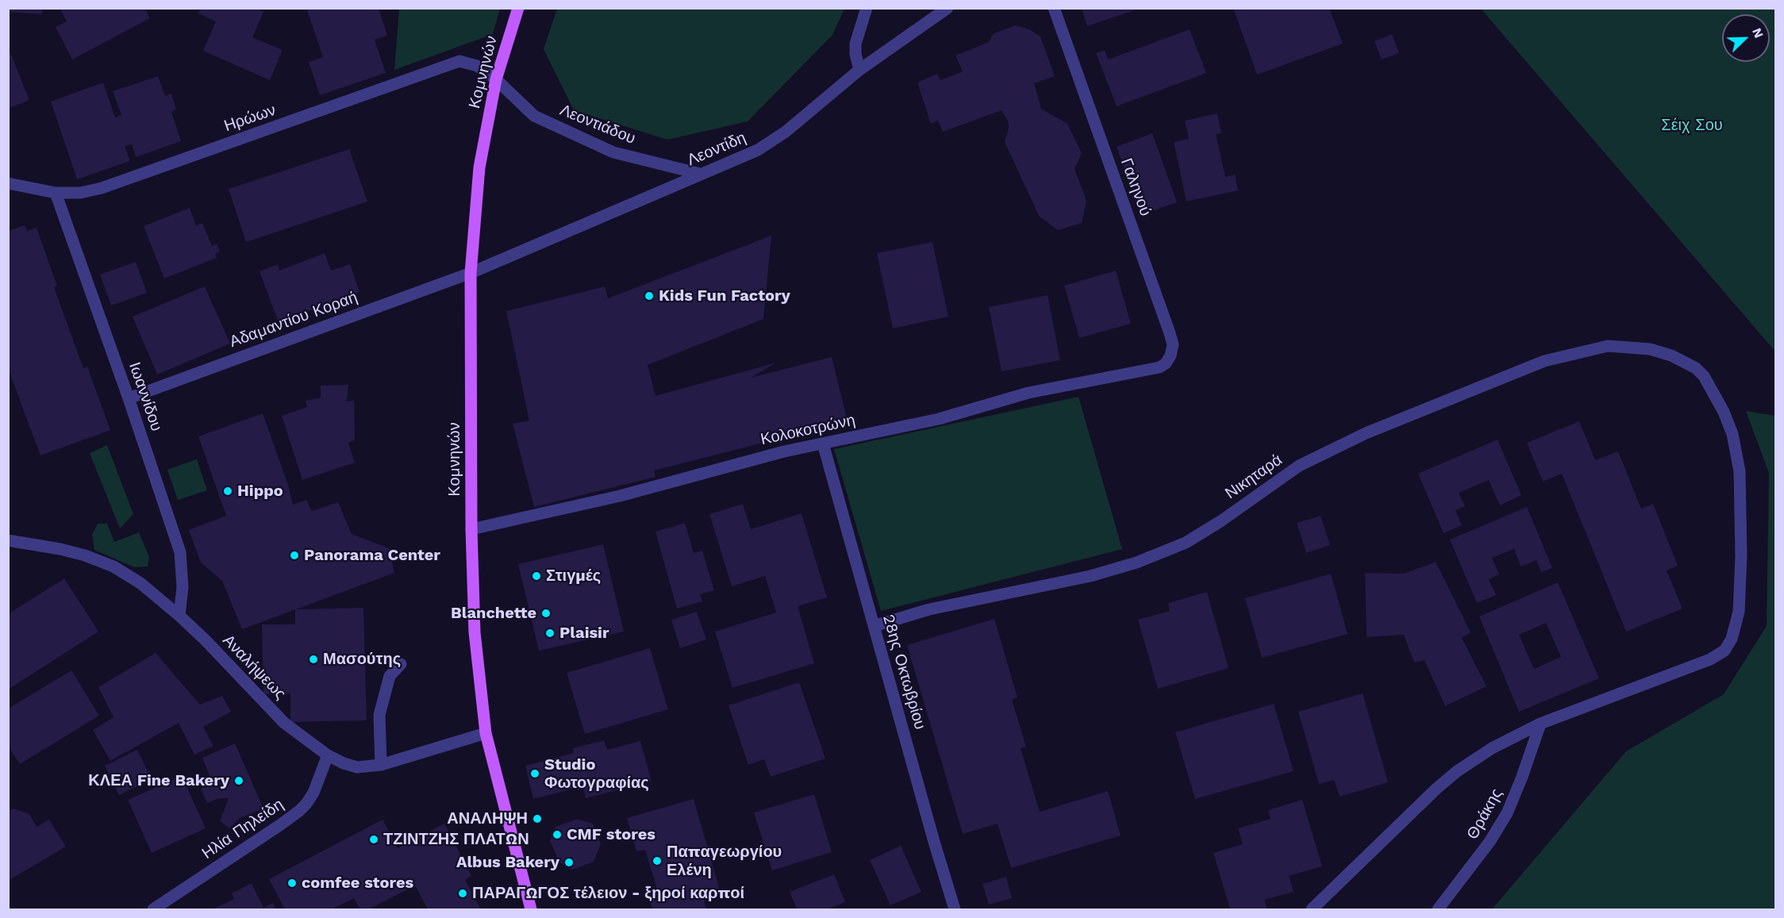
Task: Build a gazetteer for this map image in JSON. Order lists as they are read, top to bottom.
{
  "streets": {
    "main road": ["Κομνηνών"],
    "street": [
      "Ηρώων",
      "Λεοντιάδου",
      "Λεοντίδη",
      "Γαληνού",
      "Αδαμαντίου Κοραή",
      "Ιωαννίδου",
      "Κολοκοτρώνη",
      "Νικηταρά",
      "Αναλήψεως",
      "28ης Οκτωβρίου",
      "Θράκης",
      "Ηλία Πηλείδη"
    ]
  },
  "crossings": [
    ["Κομνηνών", "Ηρώων"],
    ["Κομνηνών", "Λεοντιάδου"],
    ["Κομνηνών", "Λεοντίδη"],
    ["Κομνηνών", "Αδαμαντίου Κοραή"],
    ["Κομνηνών", "Κολοκοτρώνη"],
    ["Κομνηνών", "Αναλήψεως"],
    ["Ηρώων", "Λεοντιάδου"],
    ["Ηρώων", "Ιωαννίδου"],
    ["Λεοντιάδου", "Λεοντίδη"],
    ["Λεοντίδη", "Αδαμαντίου Κοραή"],
    ["Γαληνού", "Κολοκοτρώνη"],
    ["Αδαμαντίου Κοραή", "Ιωαννίδου"],
    ["Ιωαννίδου", "Αναλήψεως"],
    ["Κολοκοτρώνη", "28ης Οκτωβρίου"],
    ["Νικηταρά", "28ης Οκτωβρίου"],
    ["Νικηταρά", "Θράκης"],
    ["Αναλήψεως", "Ηλία Πηλείδη"]
  ],
  "parks": ["Σέιχ Σου"],
  "places": [
    "Kids Fun Factory",
    "Hippo",
    "Panorama Center",
    "Στιγμές",
    "Blanchette",
    "Plaisir",
    "Μασούτης",
    "Studio Φωτογραφίας",
    "ΚΛΕΑ Fine Bakery",
    "ΑΝΑΛΗΨΗ",
    "CMF stores",
    "ΤΖΙΝΤΖΗΣ ΠΛΑΤΩΝ",
    "Παπαγεωργίου Ελένη",
    "Albus Bakery",
    "comfee stores",
    "ΠΑΡΑΓΩΓΟΣ τέλειον - ξηροί καρποί"
  ],
  "north": "top right"
}
